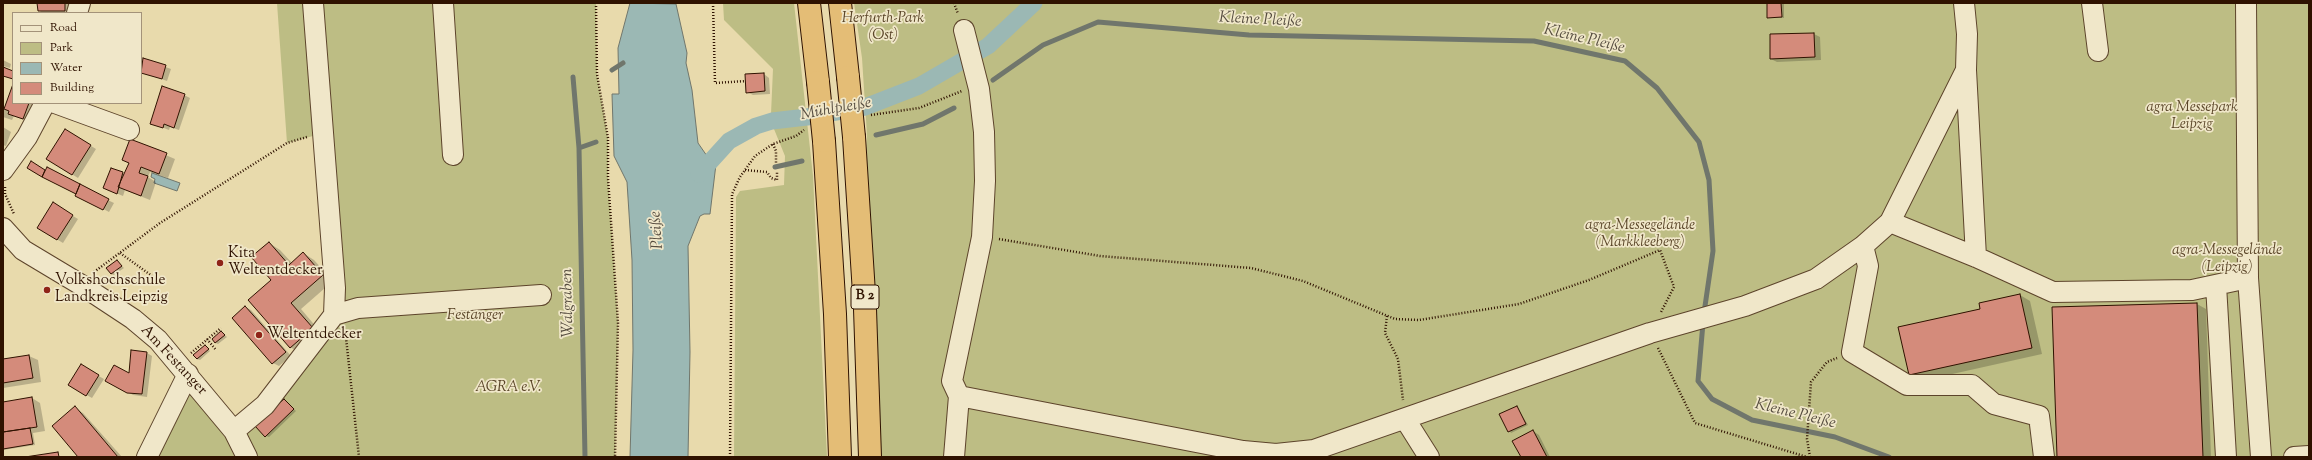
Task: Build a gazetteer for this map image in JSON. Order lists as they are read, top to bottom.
{
  "streets": {
    "highway": ["B 2"],
    "street": ["Am Festanger"]
  },
  "water": [
    "Kleine Pleiße",
    "Mühlpleiße",
    "Pleiße",
    "Walgraben"
  ],
  "parks": [
    "Herfurth-Park (Ost)",
    "agra Messepark Leipzig",
    "agra-Messegelände (Markkleeberg)",
    "agra-Messegelände (Leipzig)",
    "Festanger",
    "AGRA e.V."
  ],
  "places": ["Kita Weltentdecker", "Volkshochschule Landkreis Leipzig", "Weltentdecker"],
  "legend": [
    "Road",
    "Park",
    "Water",
    "Building"
  ]
}
